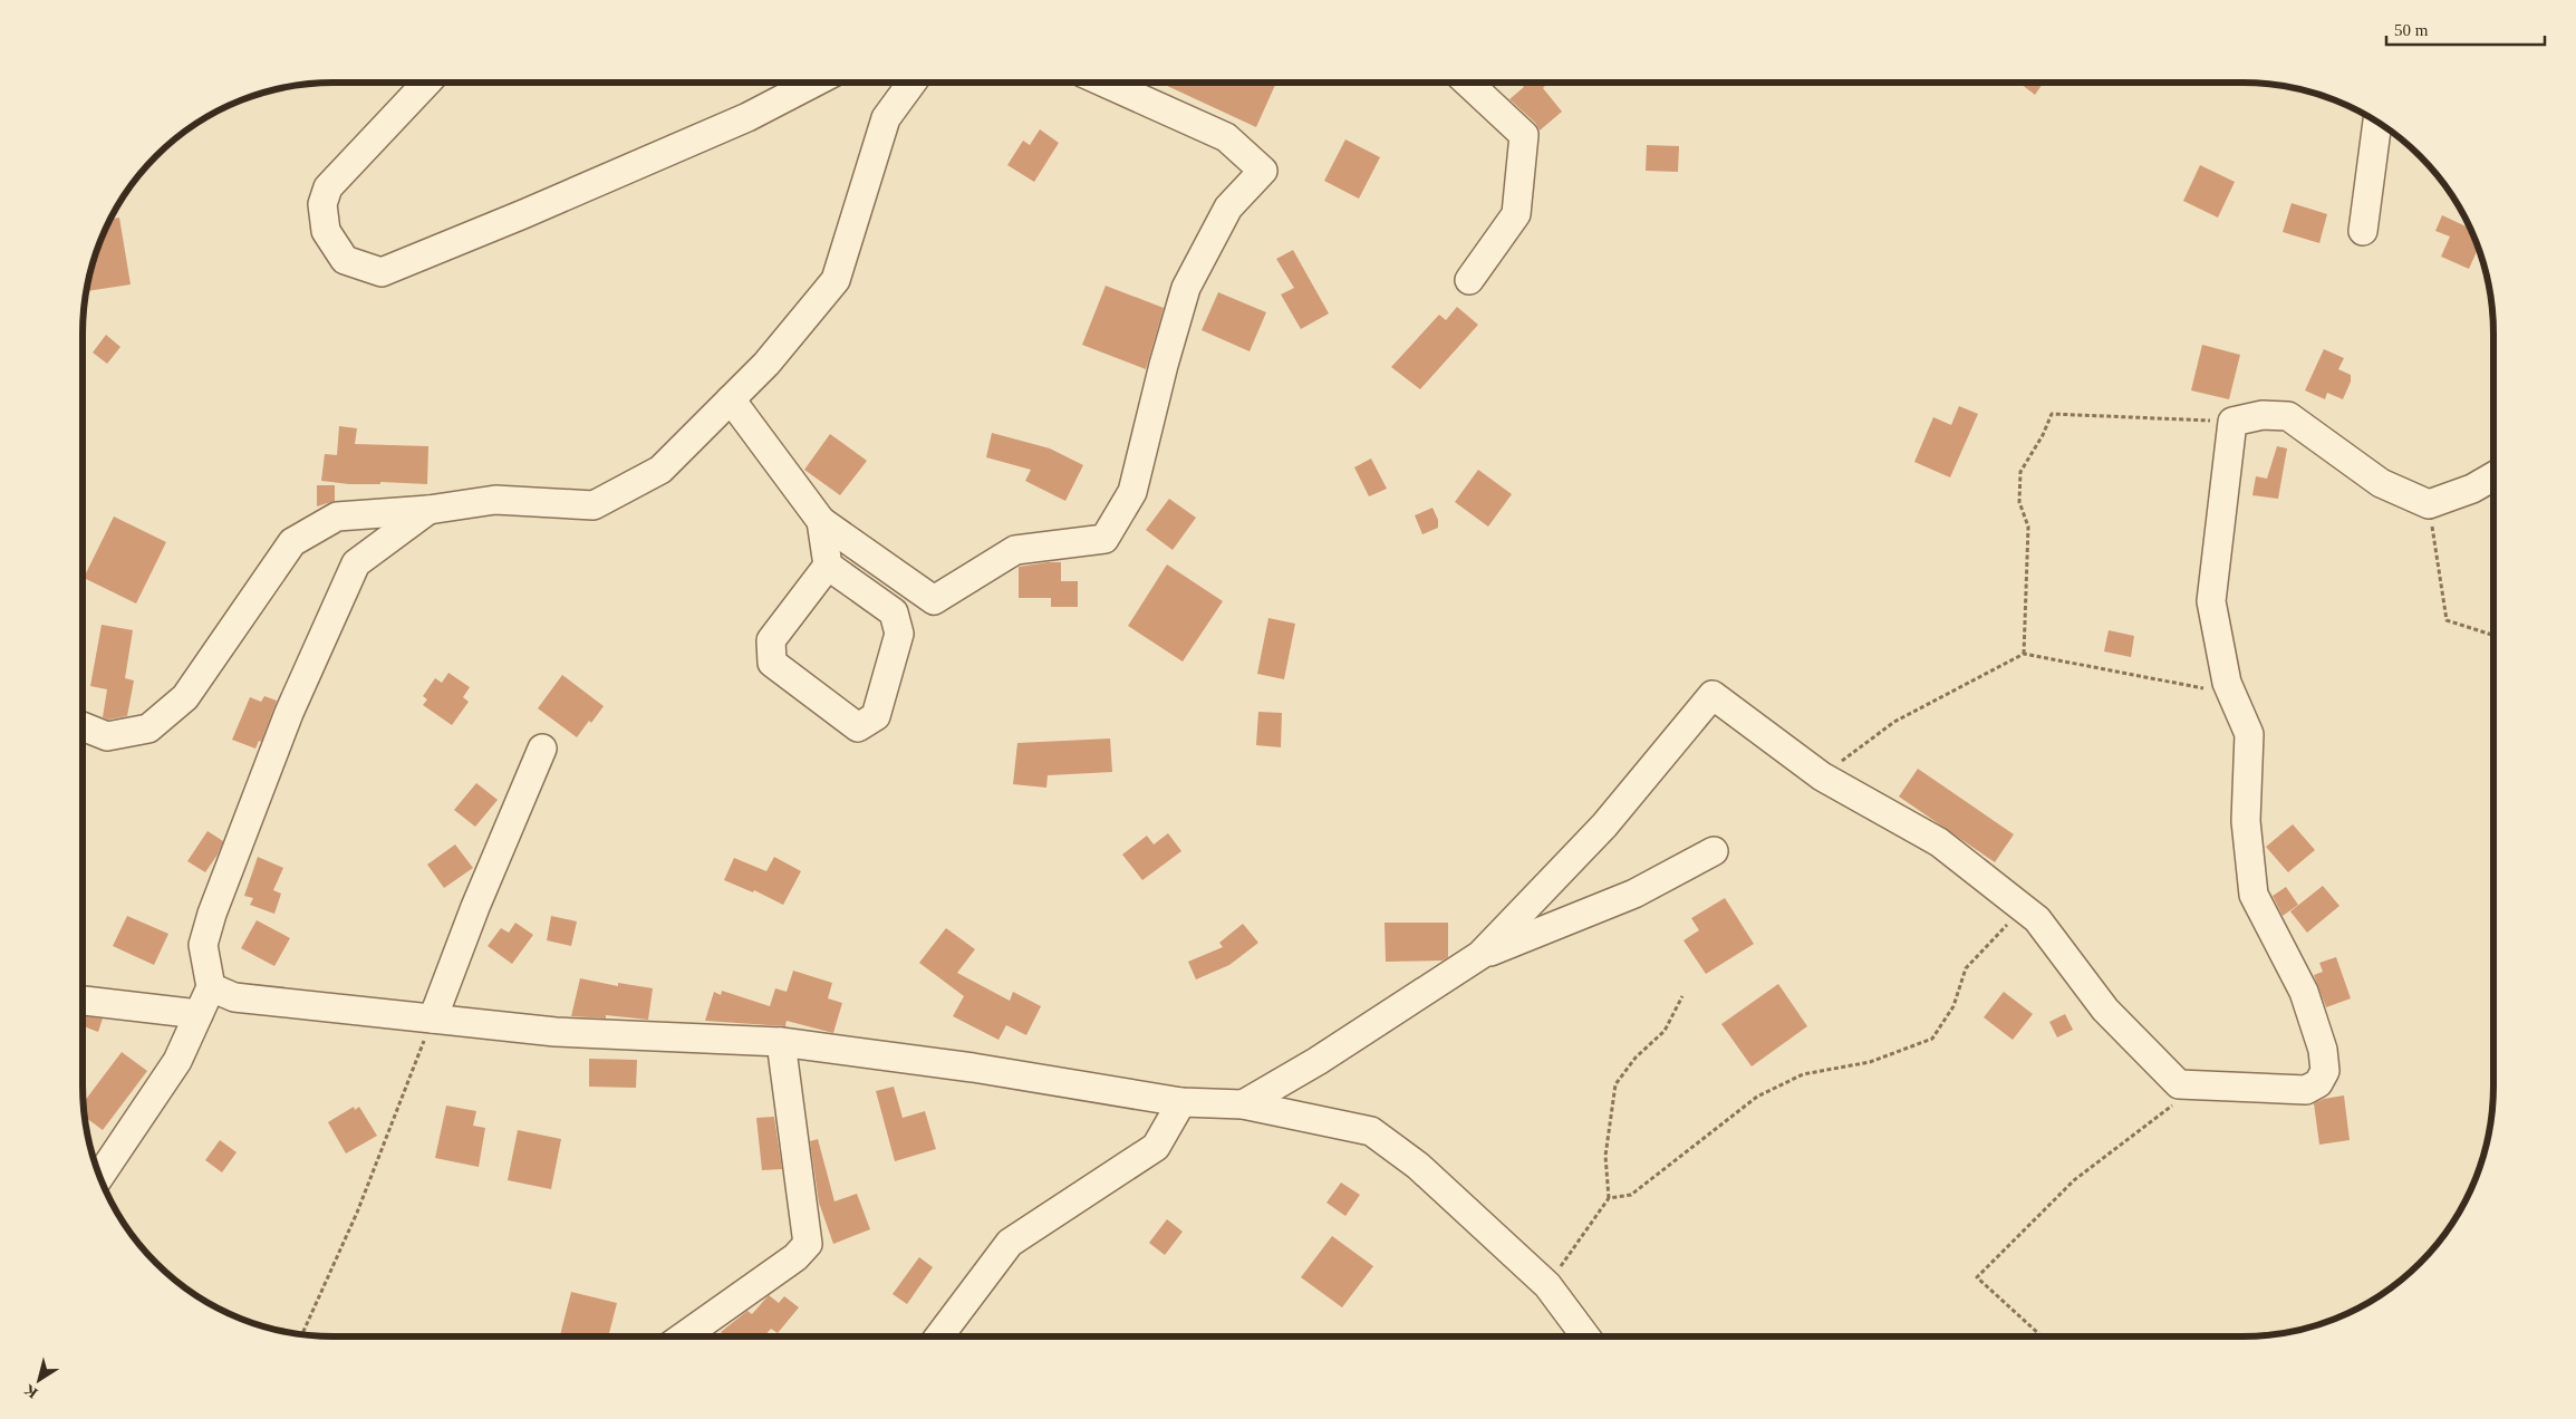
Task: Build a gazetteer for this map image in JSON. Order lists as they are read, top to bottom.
{
  "scale_bar": "50 m",
  "north": "bottom left"
}
